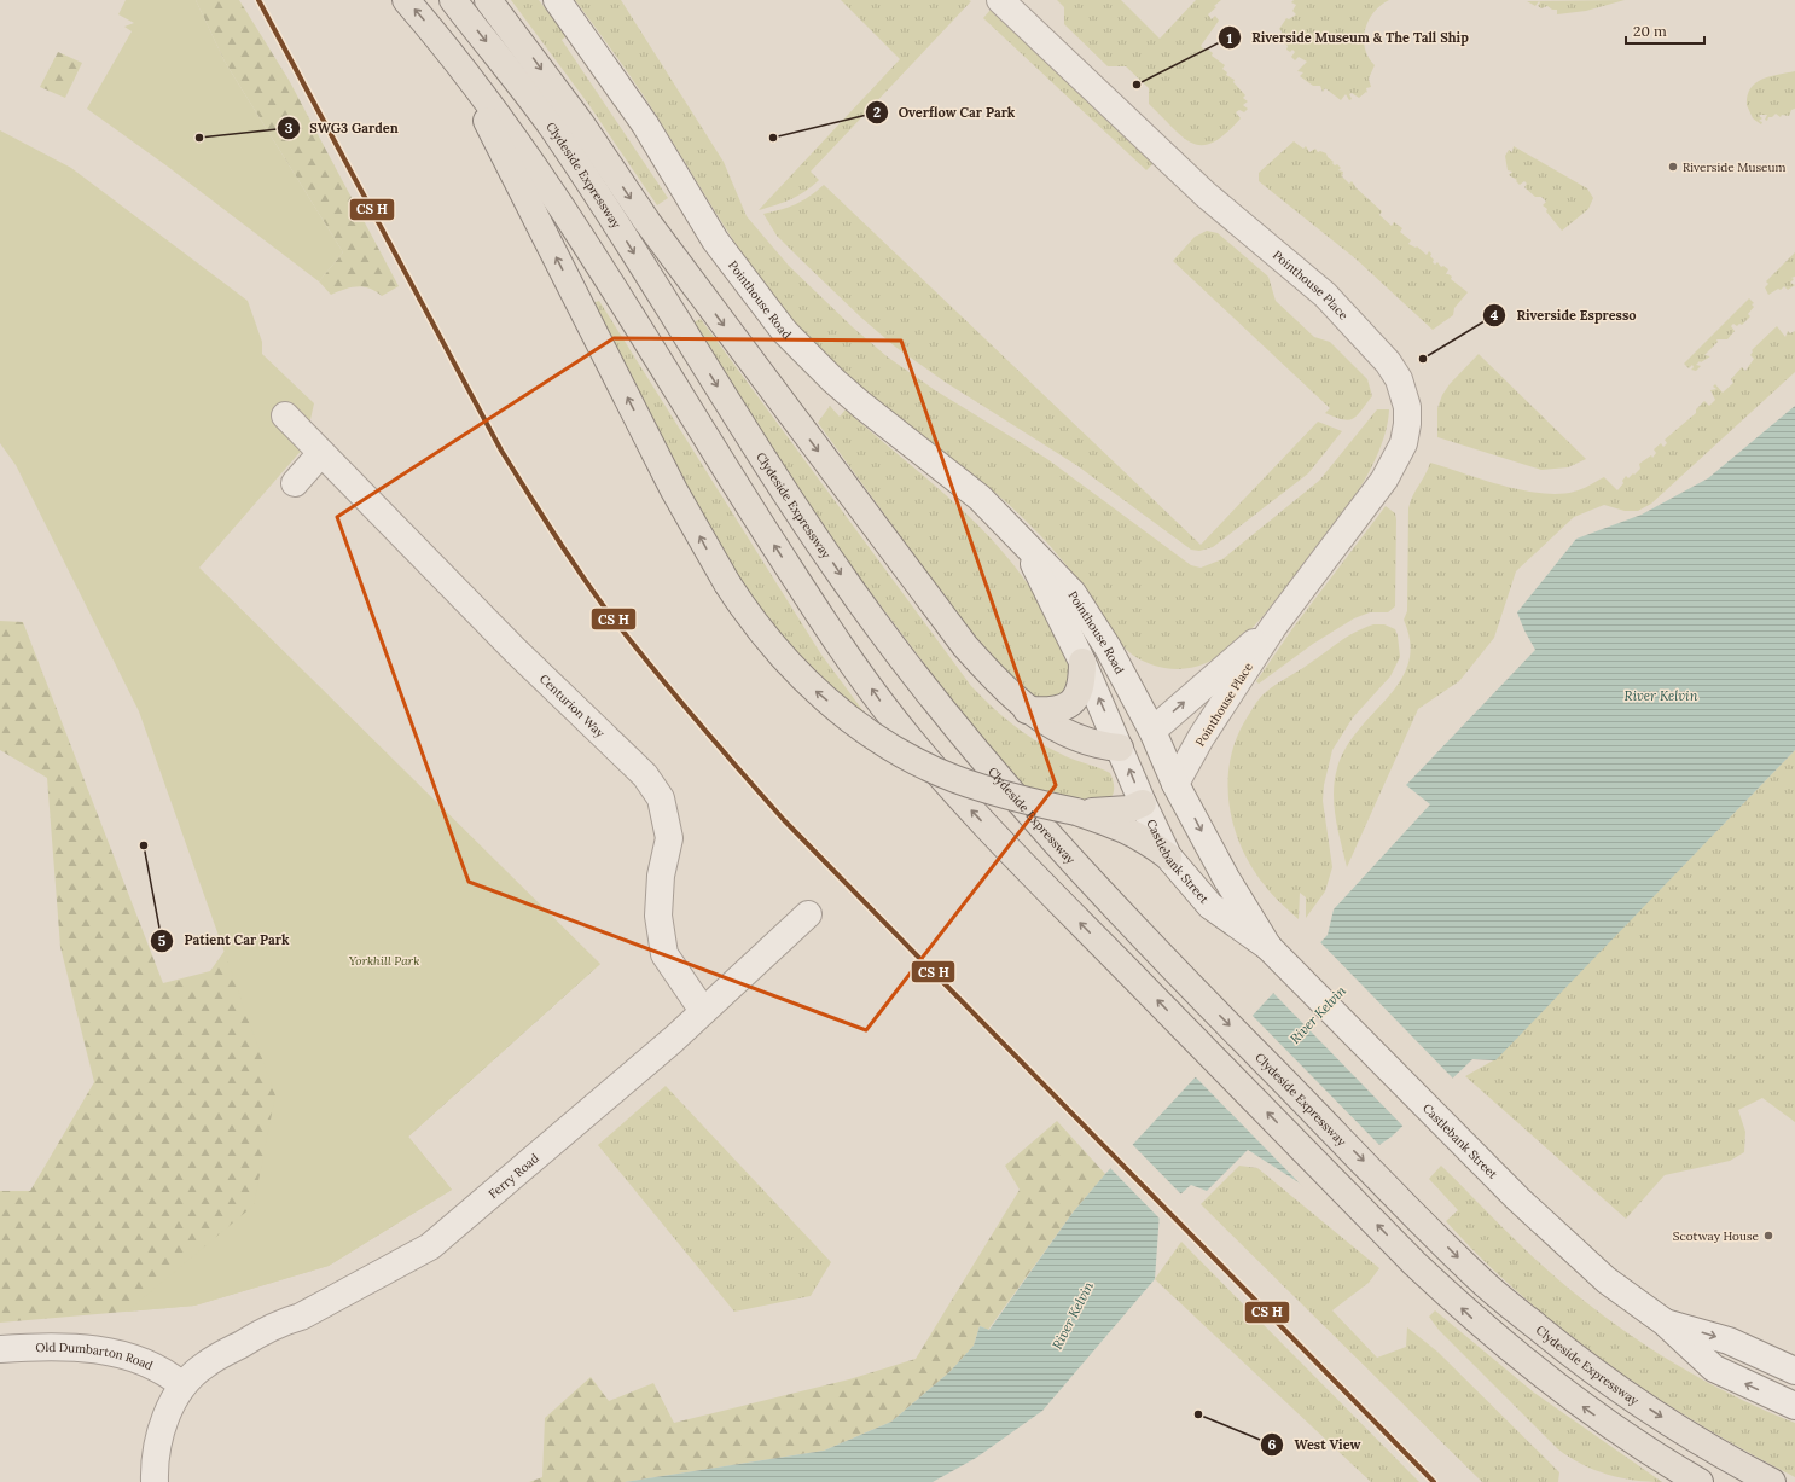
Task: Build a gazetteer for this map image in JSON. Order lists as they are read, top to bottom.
{
  "streets": {
    "main road": ["Clydeside Expressway"],
    "street": [
      "Pointhouse Place",
      "Pointhouse Road",
      "Centurion Way",
      "Castlebank Street",
      "Ferry Road",
      "Old Dumbarton Road"
    ]
  },
  "crossings": [
    ["Pointhouse Place", "Pointhouse Road"],
    ["Pointhouse Place", "Castlebank Street"],
    ["Pointhouse Road", "Castlebank Street"],
    ["Centurion Way", "Ferry Road"],
    ["Ferry Road", "Old Dumbarton Road"]
  ],
  "water": ["River Kelvin"],
  "parks": ["Yorkhill Park"],
  "places": [
    "Riverside Museum & The Tall Ship",
    "SWG3 Garden",
    "Overflow Car Park",
    "Riverside Museum",
    "Riverside Espresso",
    "Patient Car Park",
    "Scotway House",
    "West View"
  ],
  "scale_bar": "20 m"
}
